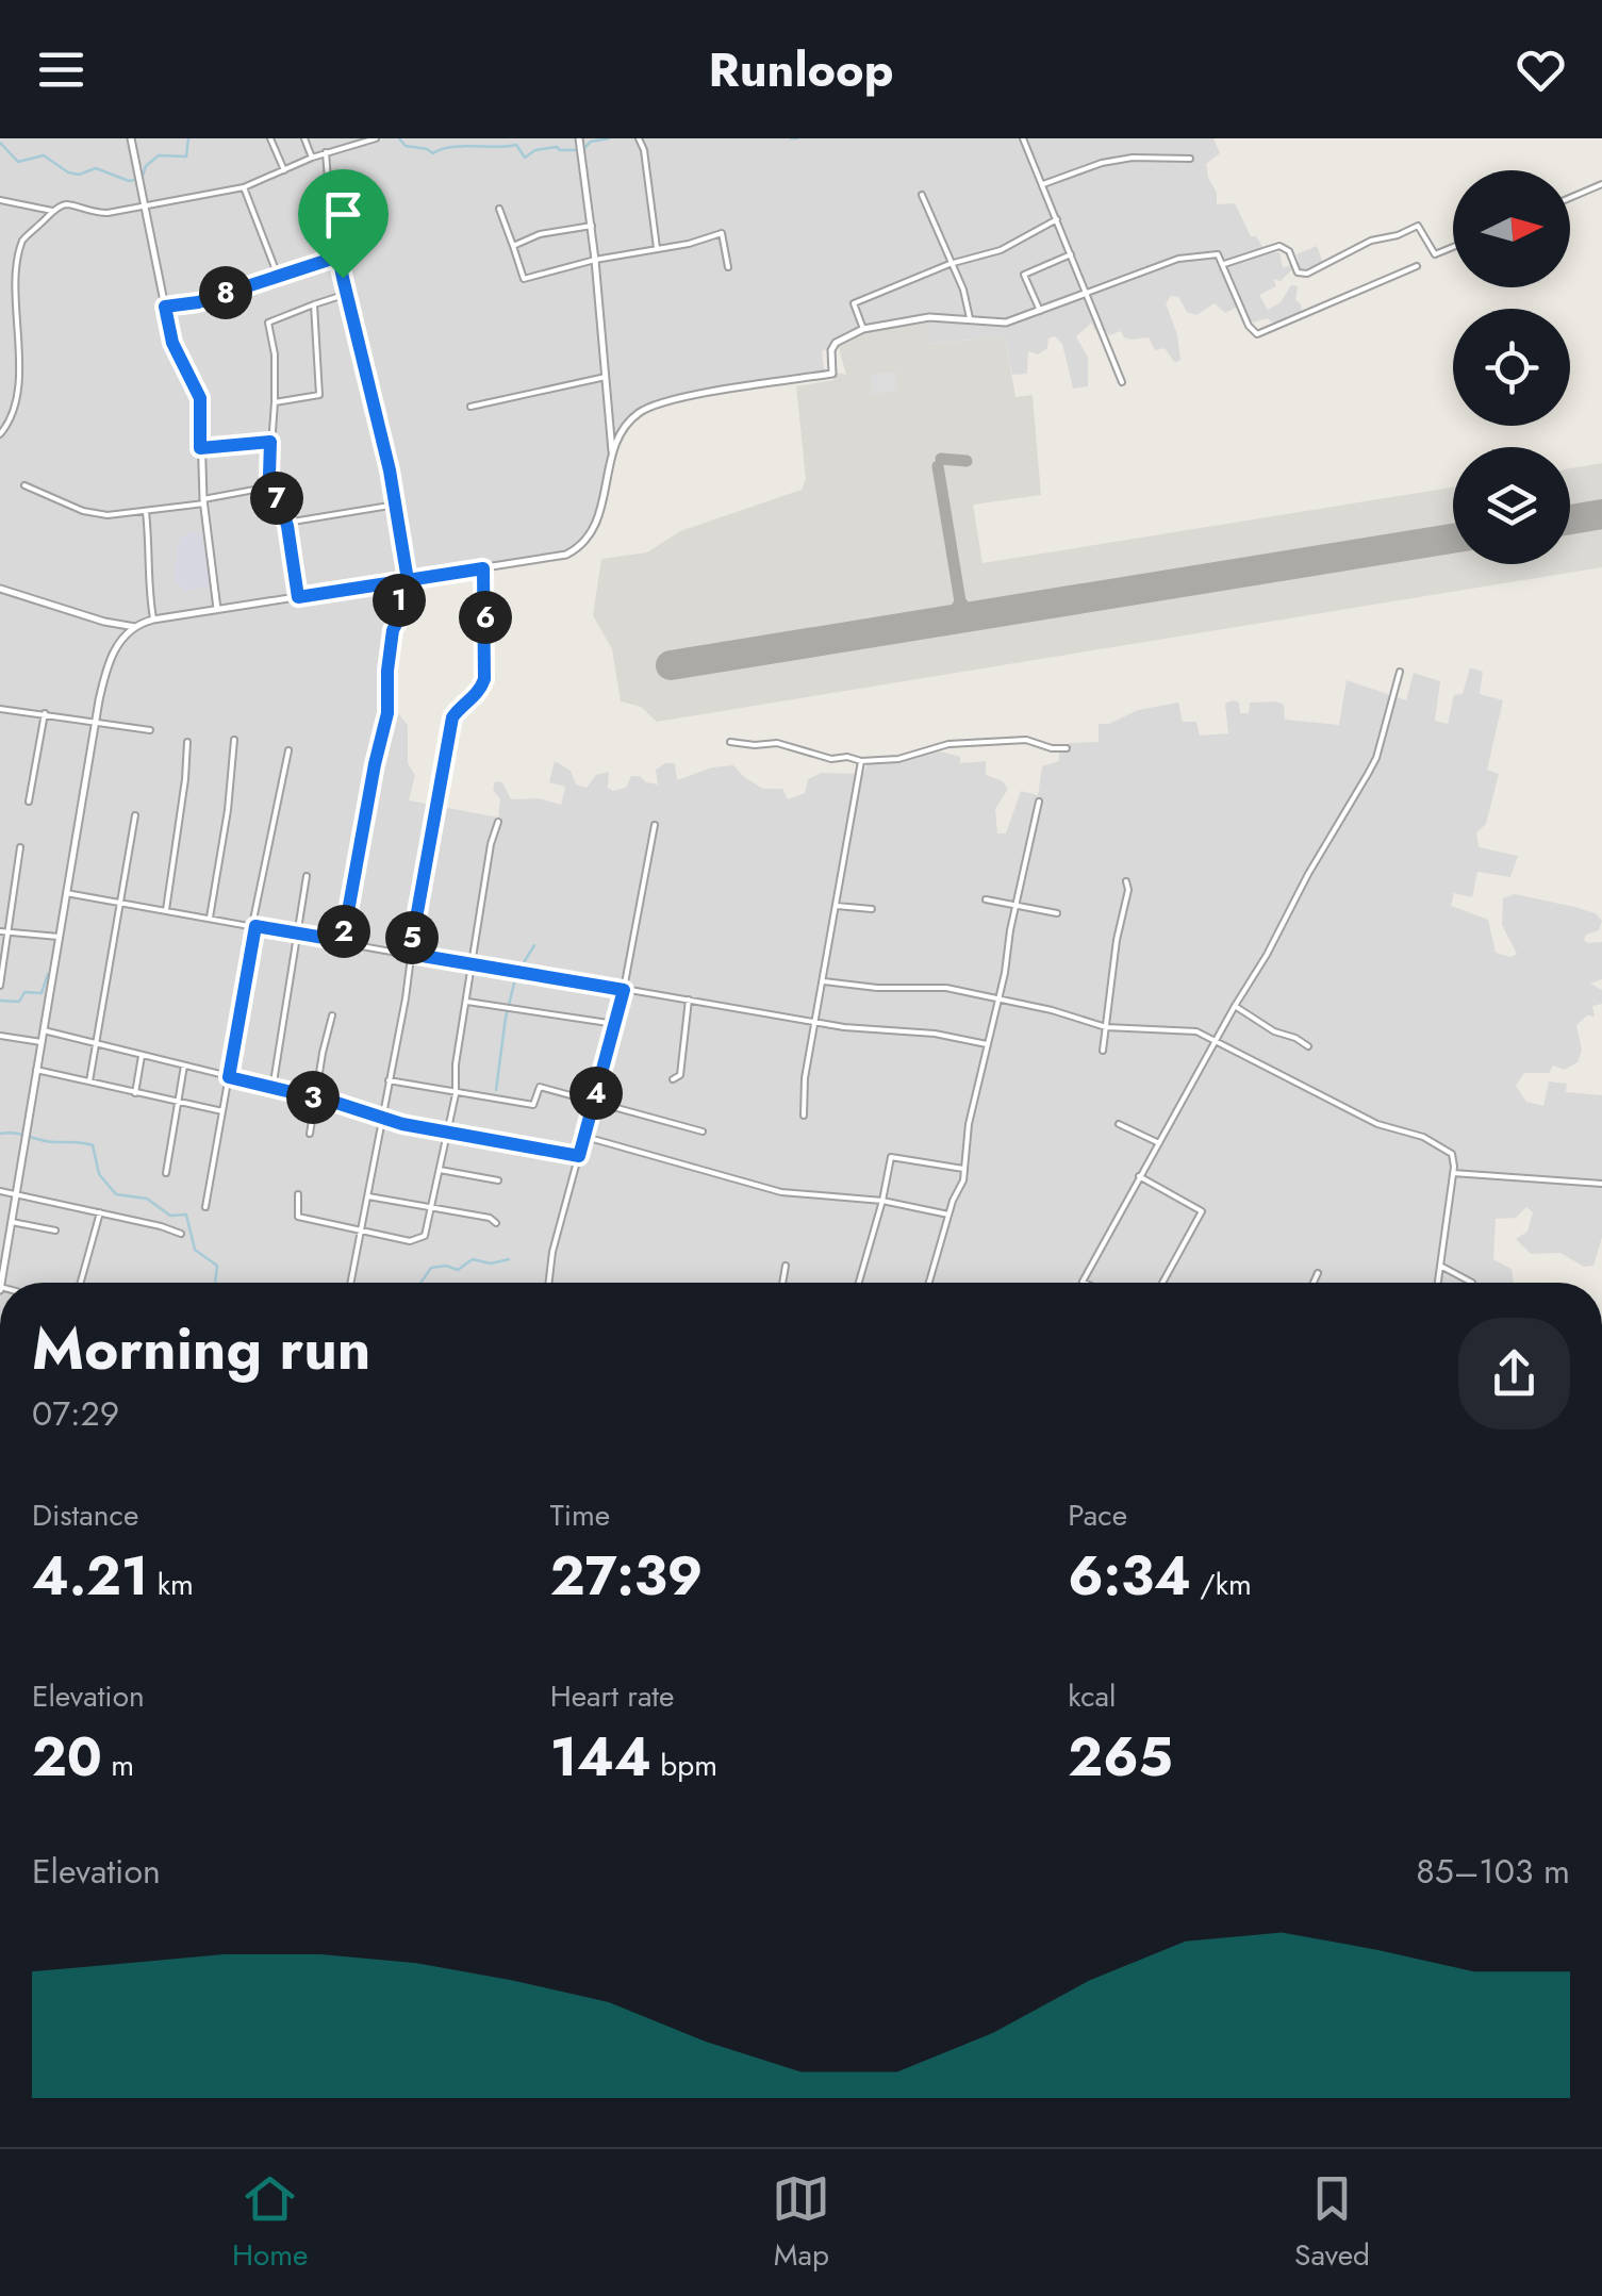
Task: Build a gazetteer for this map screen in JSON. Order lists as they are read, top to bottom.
{
  "north": "right",
  "page": {
    "header": "Runloop",
    "pins": [
      "8",
      "7",
      "1",
      "6",
      "2",
      "5",
      "4",
      "3"
    ],
    "heading": ["Morning run", "07:29"],
    "stats": [
      ["Distance", "4.21 km"],
      ["Time", "27:39"],
      ["Pace", "6:34 /km"],
      ["Elevation", "20 m"],
      ["Heart rate", "144 bpm"],
      ["kcal", "265"]
    ],
    "chart": ["Elevation", "85–103 m"],
    "tabs": ["Home", "Map", "Saved"]
  }
}
